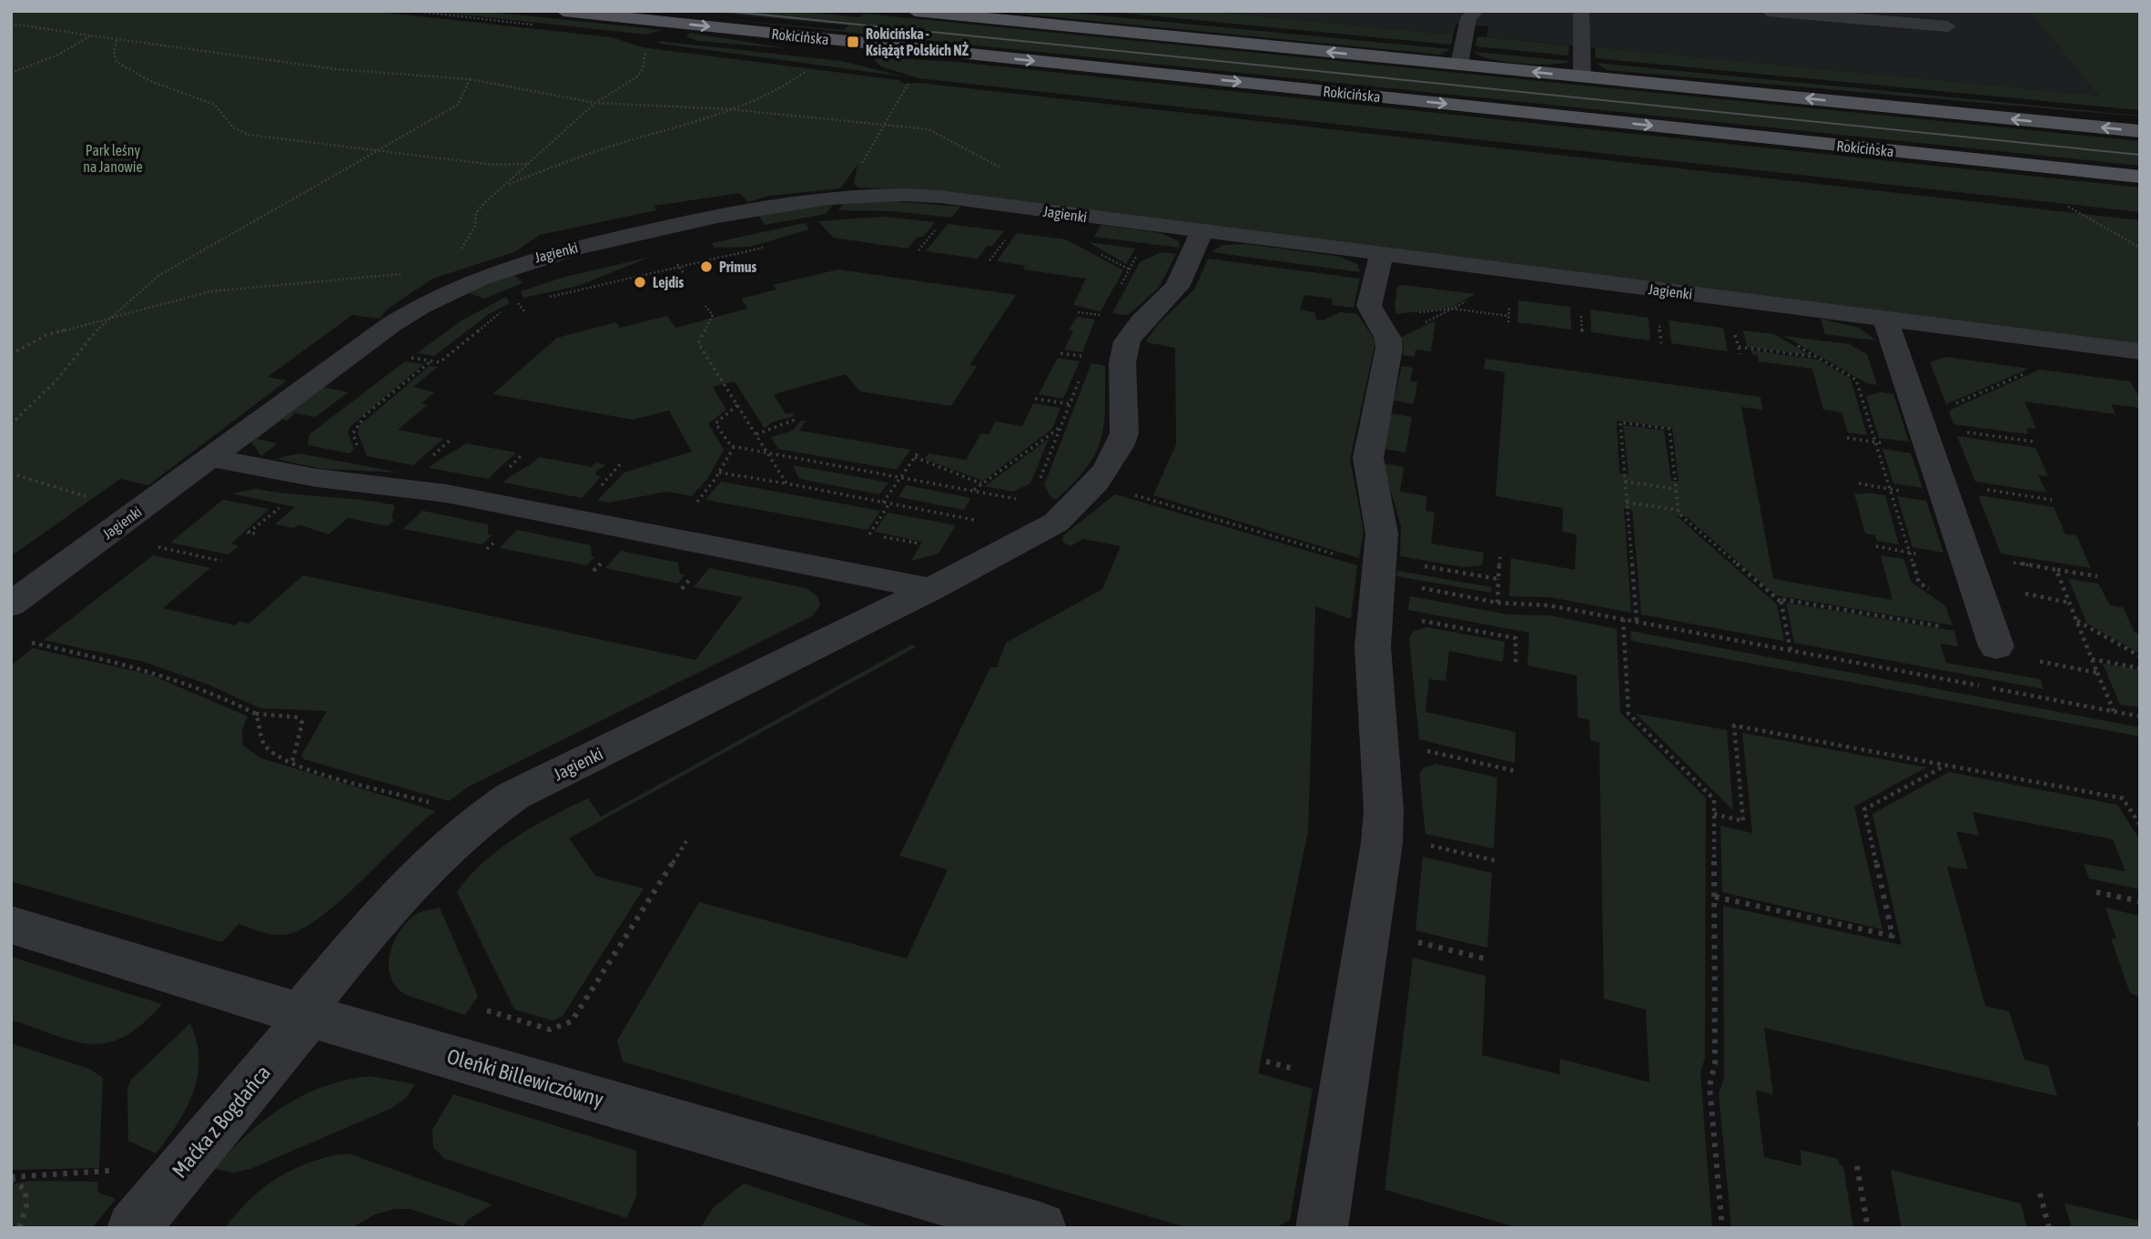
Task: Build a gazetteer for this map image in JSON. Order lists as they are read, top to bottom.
{
  "streets": {
    "main road": ["Rokicińska"],
    "street": ["Jagienki", "Oleńki Billewiczówny", "Maćka z Bogdańca"]
  },
  "crossings": [
    ["Jagienki", "Oleńki Billewiczówny"],
    ["Jagienki", "Maćka z Bogdańca"],
    ["Oleńki Billewiczówny", "Maćka z Bogdańca"]
  ],
  "parks": ["Park leśny na Janowie"],
  "places": {
    "transit": ["Rokicińska - Książąt Polskich NŻ"],
    "other": ["Primus", "Lejdis"]
  }
}
